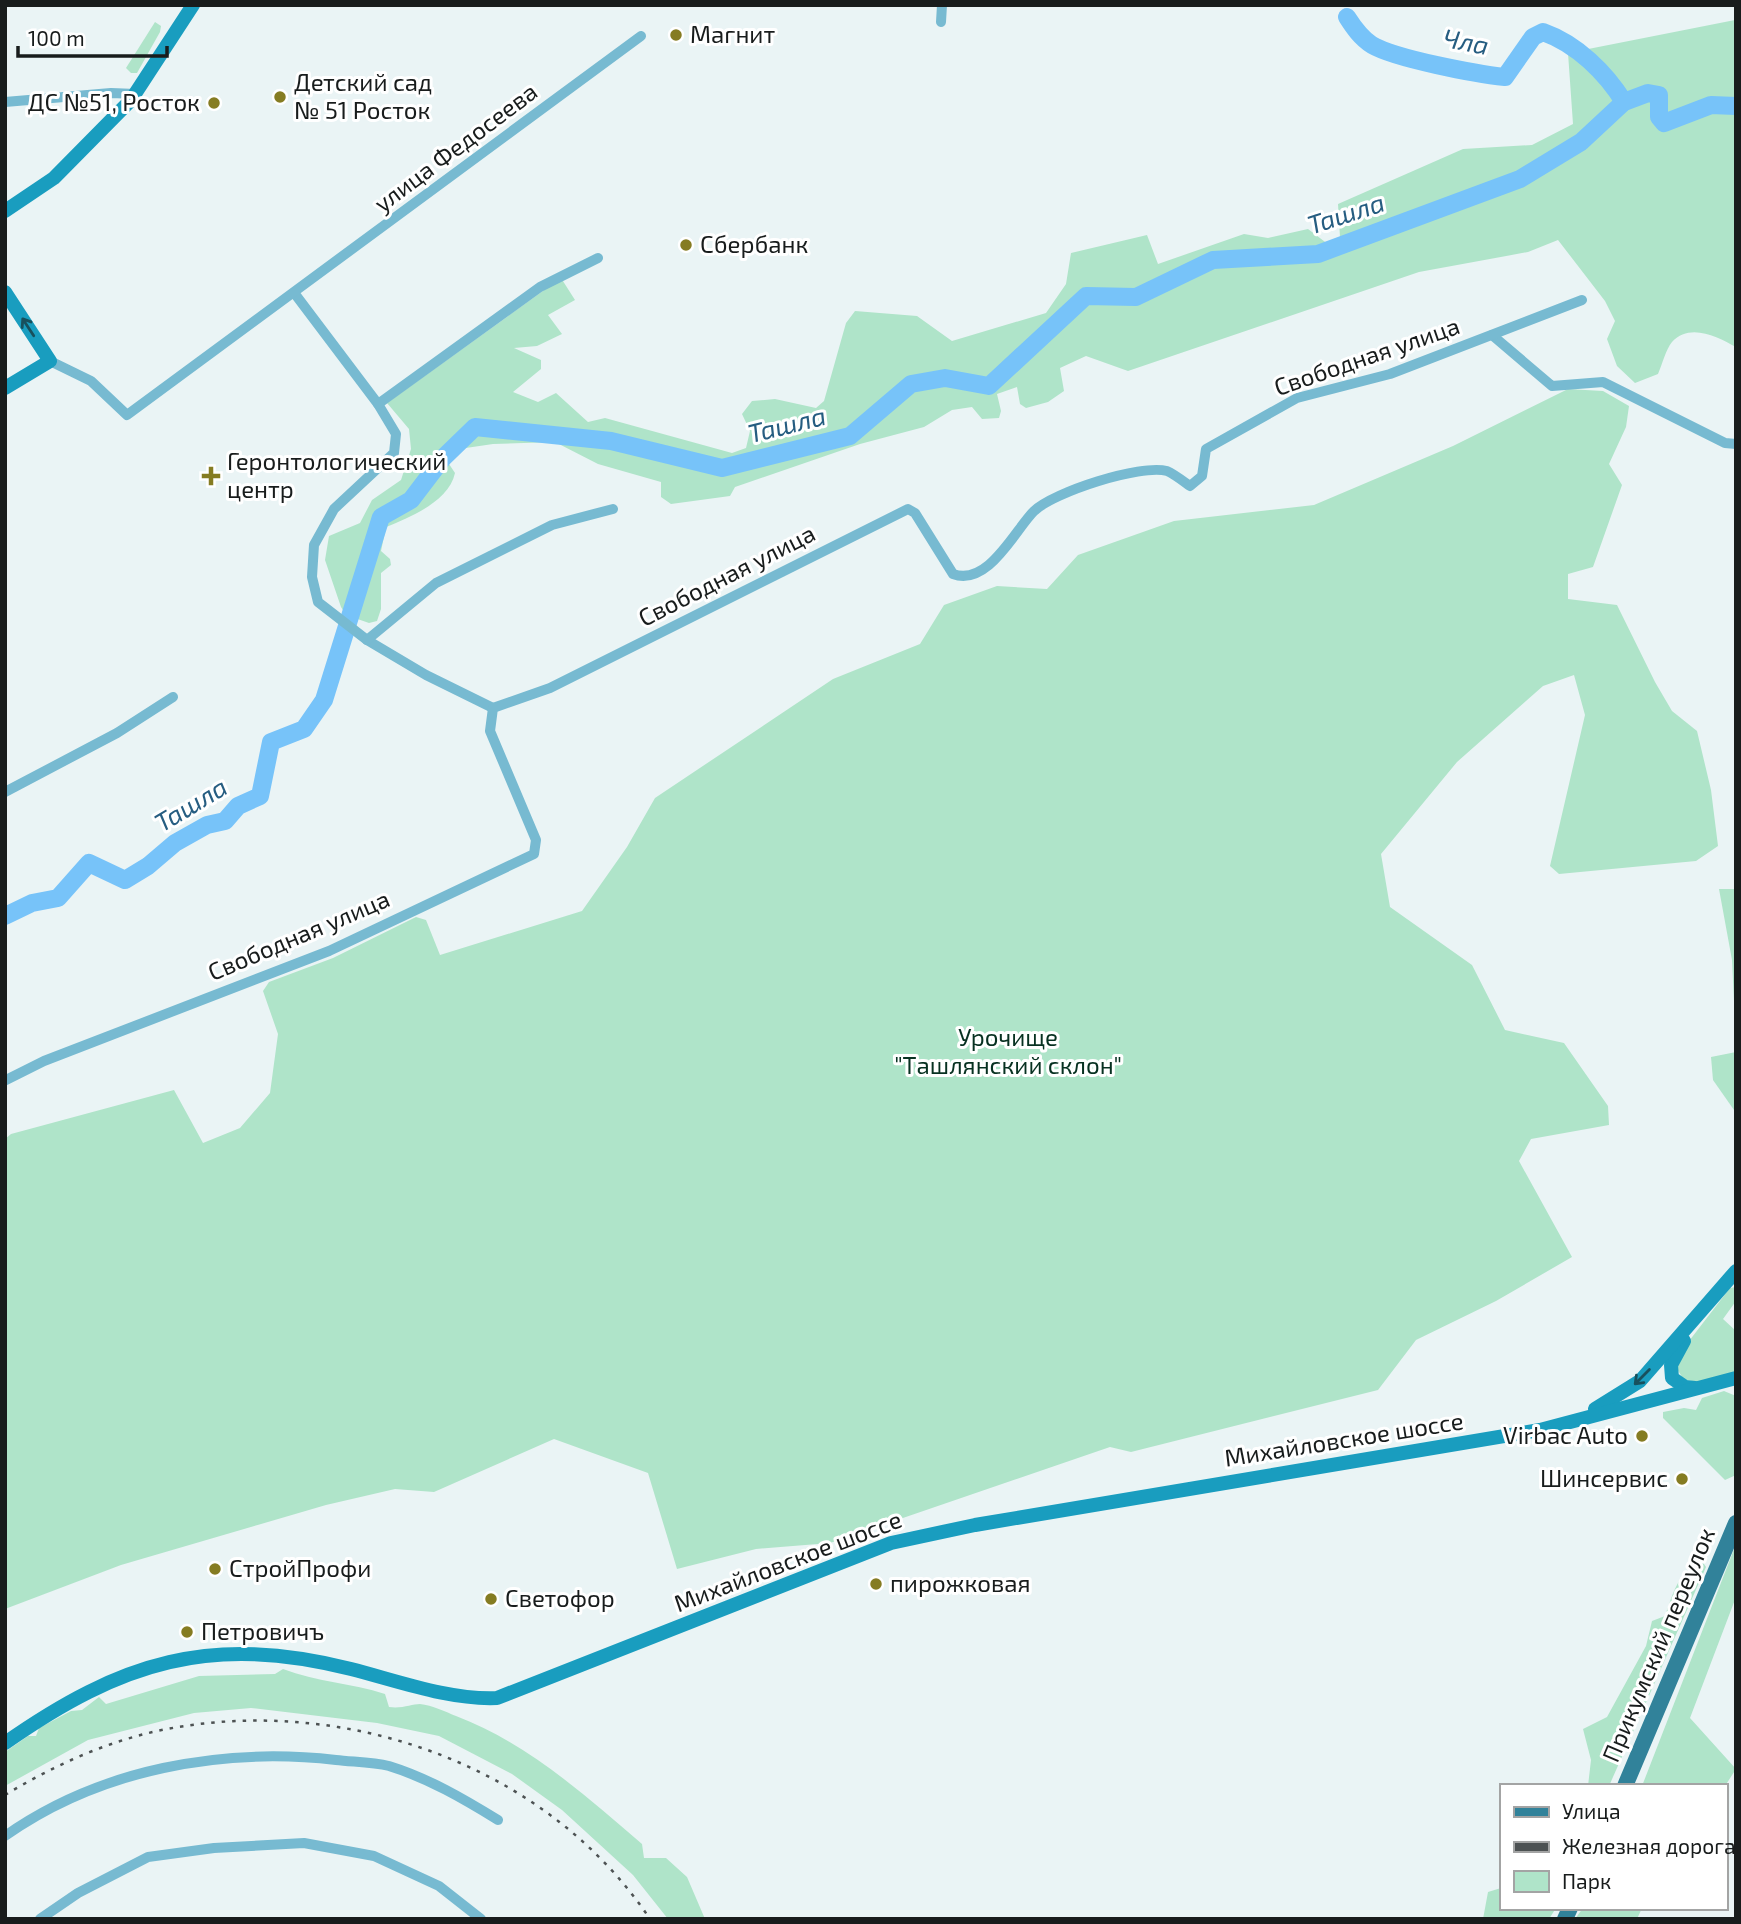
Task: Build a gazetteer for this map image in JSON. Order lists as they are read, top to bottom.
{
  "streets": {
    "main road": ["Михайловское шоссе", "Прикумский переулок"],
    "street": ["улица Федосеева", "Свободная улица"]
  },
  "water": ["Чла", "Ташла"],
  "parks": ["Урочище \"Ташлянский склон\""],
  "places": {
    "other": [
      "Магнит",
      "Детский сад № 51 Росток",
      "ДС №51, Росток",
      "Сбербанк",
      "Virbac Auto",
      "Шинсервис",
      "СтройПрофи",
      "пирожковая",
      "Светофор",
      "Петровичъ"
    ],
    "health": ["Геронтологический центр"]
  },
  "legend": ["Улица", "Железная дорога", "Парк"],
  "scale_bar": "100 m"
}
